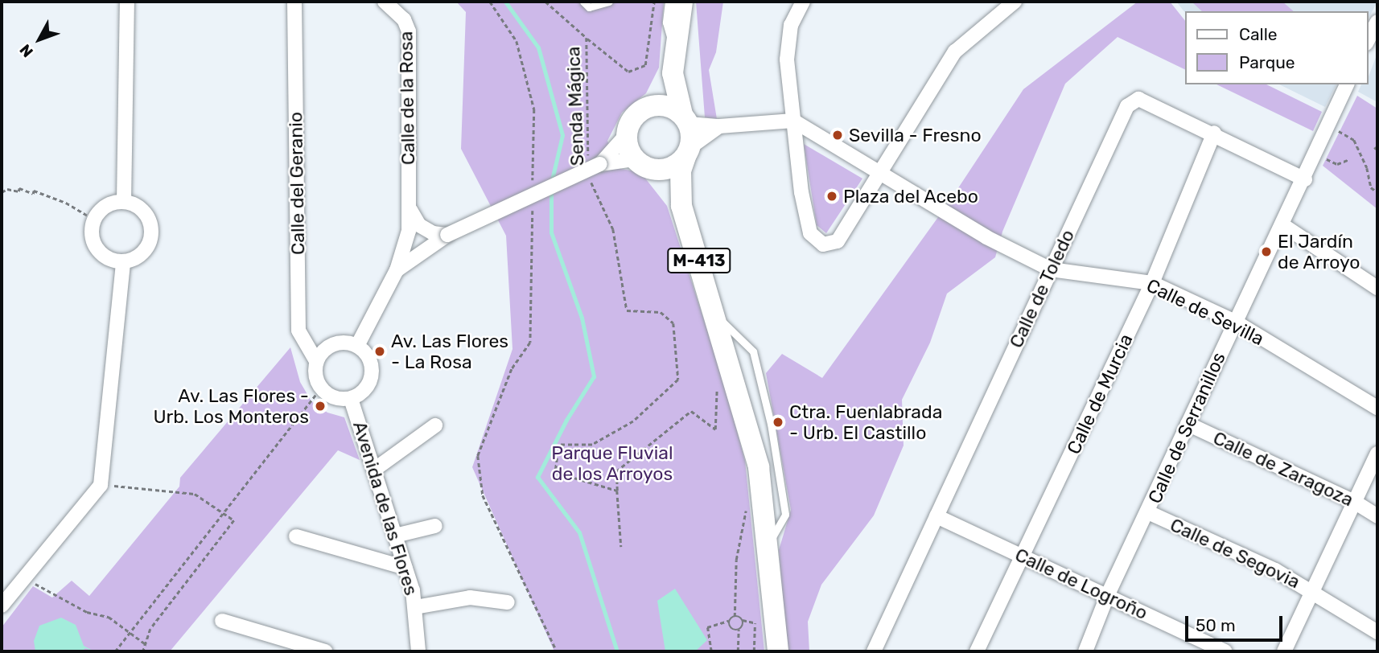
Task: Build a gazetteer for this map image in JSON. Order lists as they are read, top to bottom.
{
  "streets": {
    "main road": ["M-413"],
    "street": [
      "Calle de la Rosa",
      "Calle del Geranio",
      "Calle de Toledo",
      "Calle de Sevilla",
      "Calle de Murcia",
      "Calle de Serranillos",
      "Calle de Zaragoza",
      "Avenida de las Flores",
      "Calle de Segovia",
      "Calle de Logroño"
    ],
    "path": ["Senda Mágica"]
  },
  "crossings": [
    ["Calle de la Rosa", "Calle del Geranio"],
    ["Calle de la Rosa", "Avenida de las Flores"],
    ["Calle del Geranio", "Avenida de las Flores"],
    ["Calle de Toledo", "Calle de Sevilla"],
    ["Calle de Toledo", "Calle de Murcia"],
    ["Calle de Toledo", "Calle de Serranillos"],
    ["Calle de Toledo", "Calle de Logroño"],
    ["Calle de Sevilla", "Calle de Murcia"],
    ["Calle de Sevilla", "Calle de Serranillos"],
    ["Calle de Murcia", "Calle de Logroño"],
    ["Calle de Serranillos", "Calle de Zaragoza"],
    ["Calle de Serranillos", "Calle de Segovia"],
    ["Calle de Serranillos", "Calle de Logroño"]
  ],
  "parks": ["Parque Fluvial de los Arroyos"],
  "places": [
    "Sevilla - Fresno",
    "Plaza del Acebo",
    "El Jardín de Arroyo",
    "Av. Las Flores - La Rosa",
    "Av. Las Flores - Urb. Los Monteros",
    "Ctra. Fuenlabrada - Urb. El Castillo"
  ],
  "legend": ["Calle", "Parque"],
  "scale_bar": "50 m",
  "north": "bottom left"
}
